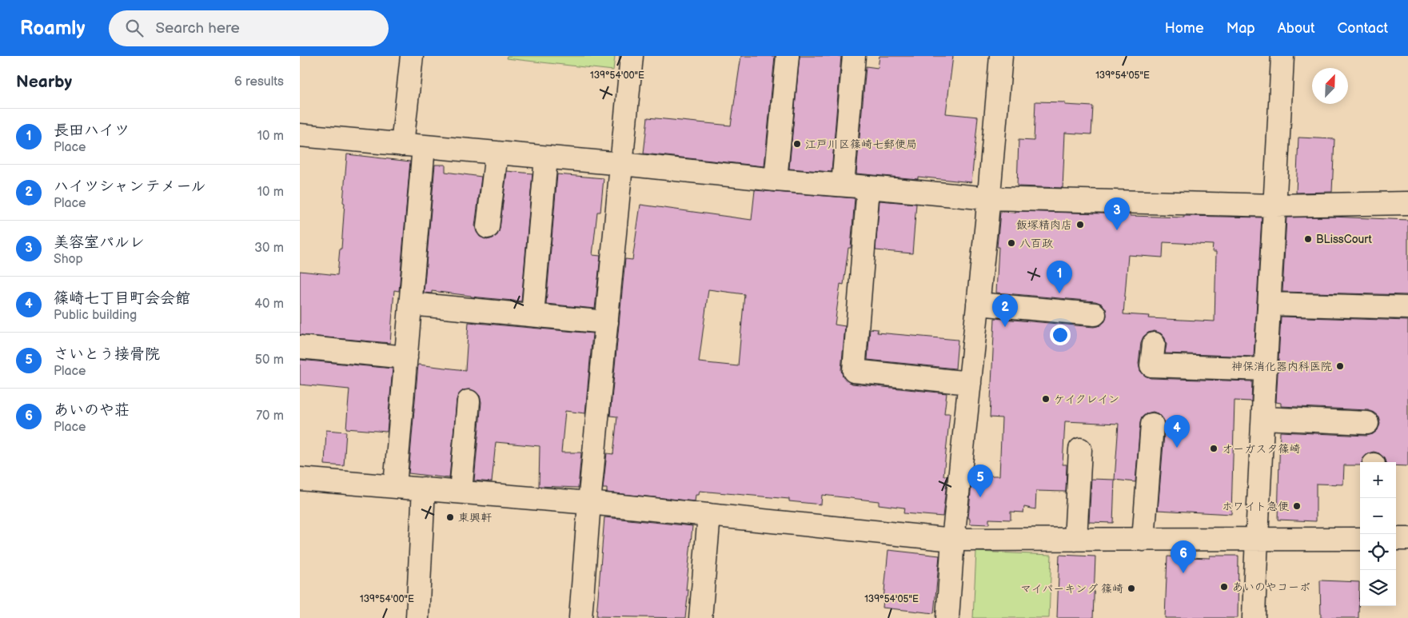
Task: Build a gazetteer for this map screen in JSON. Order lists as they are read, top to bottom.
{
  "places": [
    "江戸川区篠崎七郵便局",
    "飯塚精肉店",
    "BLissCourt",
    "八百政",
    "神保消化器内科医院",
    "ケイクレイン",
    "オーガスタ篠崎",
    "ホワイト急便",
    "東興軒",
    "あいのやコーポ",
    "マイパーキング 篠崎"
  ],
  "north": "top right",
  "page": {
    "header": "Roamly",
    "search": "Search here",
    "nav": [
      "Home",
      "Map",
      "About",
      "Contact"
    ],
    "heading": ["Nearby", "6 results"],
    "list": [
      {
        "mark": "1",
        "name": "長田ハイツ",
        "note": "Place",
        "value": "10 m"
      },
      {
        "mark": "2",
        "name": "ハイツシャンテメール",
        "note": "Place",
        "value": "10 m"
      },
      {
        "mark": "3",
        "name": "美容室パルレ",
        "note": "Shop",
        "value": "30 m"
      },
      {
        "mark": "4",
        "name": "篠崎七丁目町会会館",
        "note": "Public building",
        "value": "40 m"
      },
      {
        "mark": "5",
        "name": "さいとう接骨院",
        "note": "Place",
        "value": "50 m"
      },
      {
        "mark": "6",
        "name": "あいのや荘",
        "note": "Place",
        "value": "70 m"
      }
    ],
    "pins": [
      "3",
      "1",
      "2",
      "4",
      "5",
      "6"
    ],
    "map_buttons": ["+", "−"]
  },
  "coordinates": ["139°54'00\"E", "139°54'05\"E"]
}
